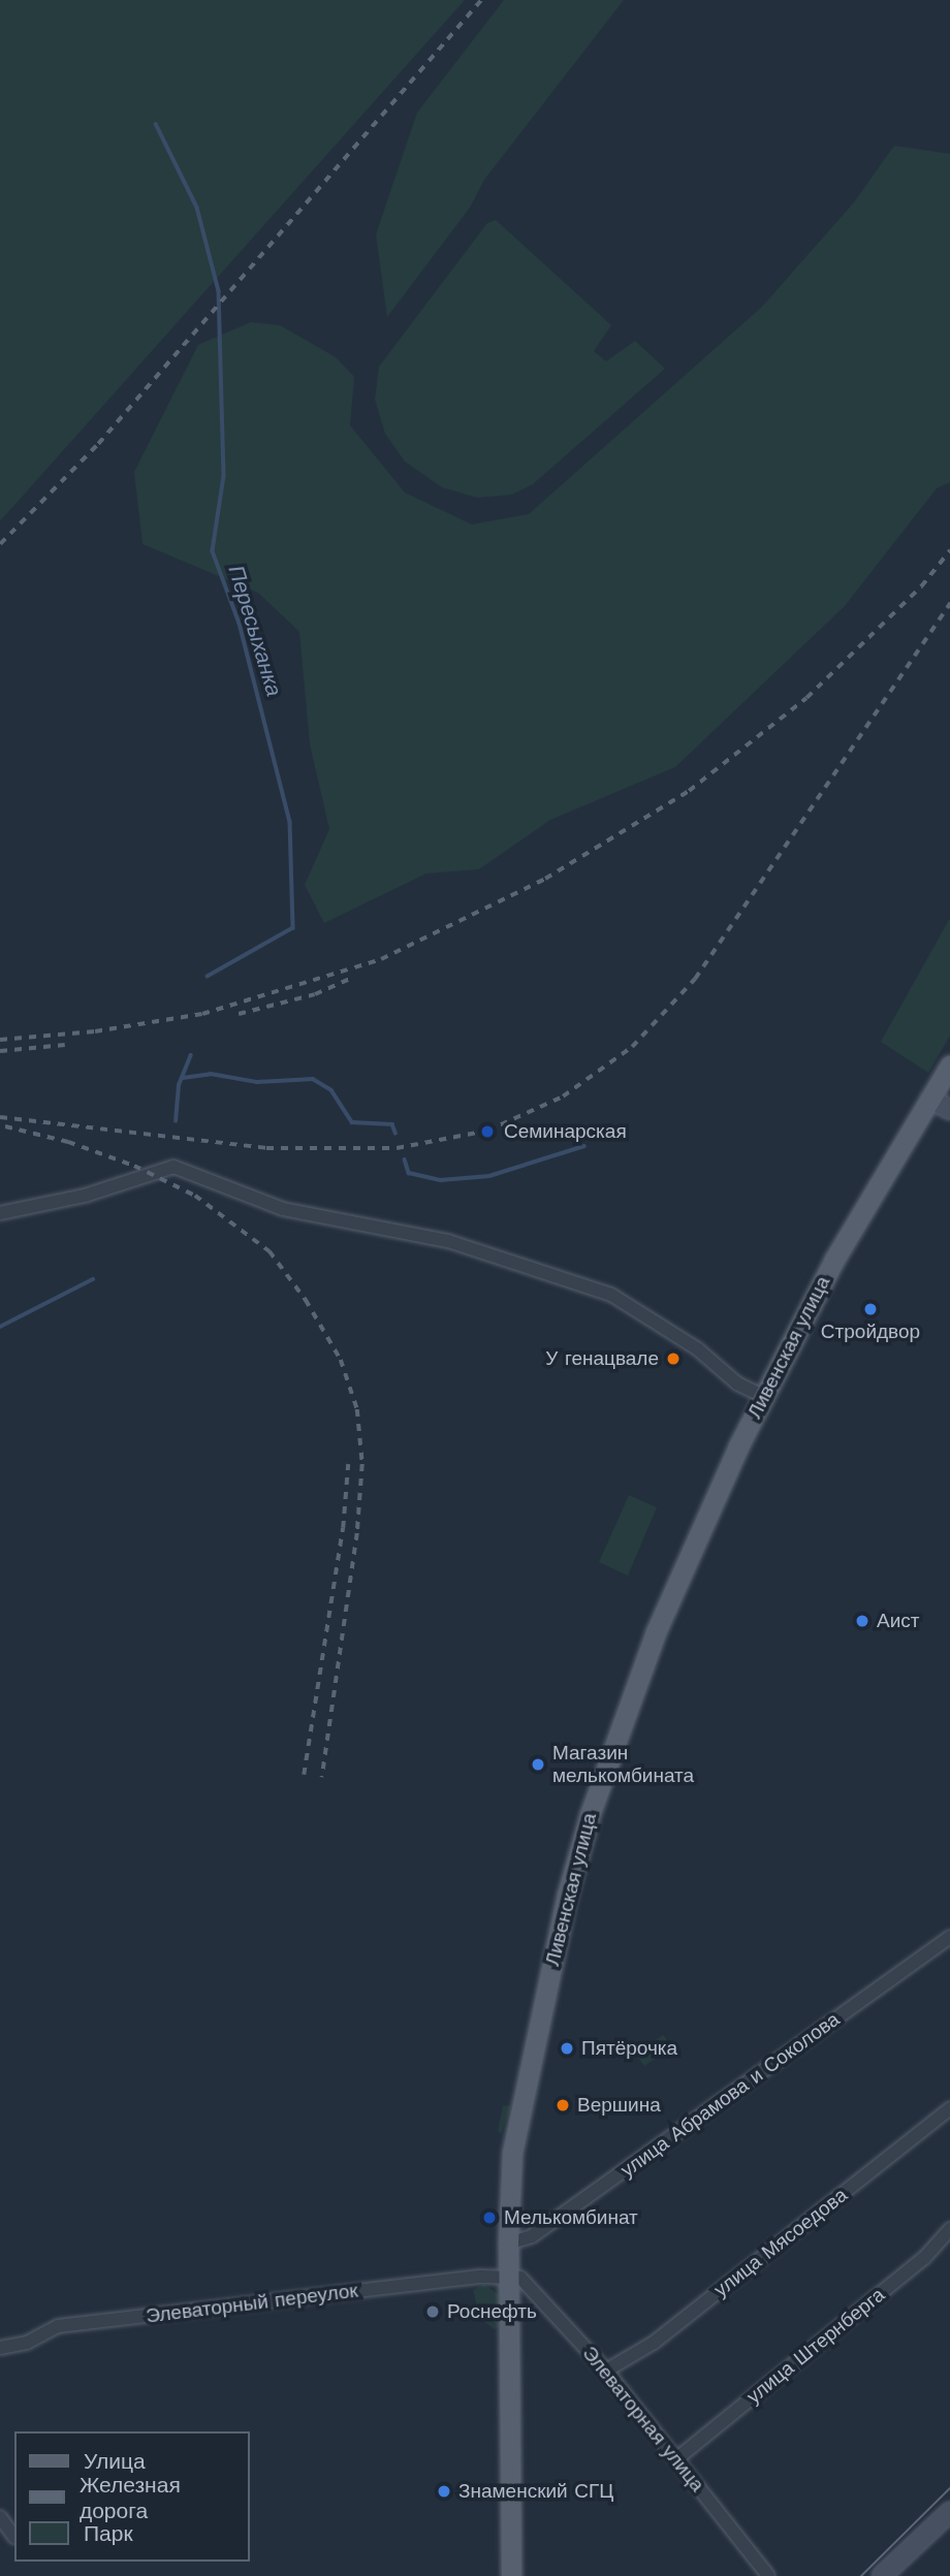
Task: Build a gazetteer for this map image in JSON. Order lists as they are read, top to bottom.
{
  "streets": {
    "main road": ["Ливенская улица"],
    "street": [
      "улица Абрамова и Соколова",
      "улица Мясоедова",
      "Элеваторный переулок",
      "улица Штернберга",
      "Элеваторная улица"
    ]
  },
  "crossings": [
    ["Ливенская улица", "улица Абрамова и Соколова"],
    ["Ливенская улица", "Элеваторный переулок"],
    ["Ливенская улица", "Элеваторная улица"],
    ["улица Мясоедова", "Элеваторная улица"],
    ["Элеваторный переулок", "Элеваторная улица"],
    ["улица Штернберга", "Элеваторная улица"]
  ],
  "water": ["Пересыханка"],
  "places": [
    "Семинарская",
    "Стройдвор",
    "У генацвале",
    "Аист",
    "Магазин мелькомбината",
    "Пятёрочка",
    "Вершина",
    "Мелькомбинат",
    "Роснефть",
    "Знаменский СГЦ"
  ],
  "legend": ["Улица", "Железная дорога", "Парк"]
}
